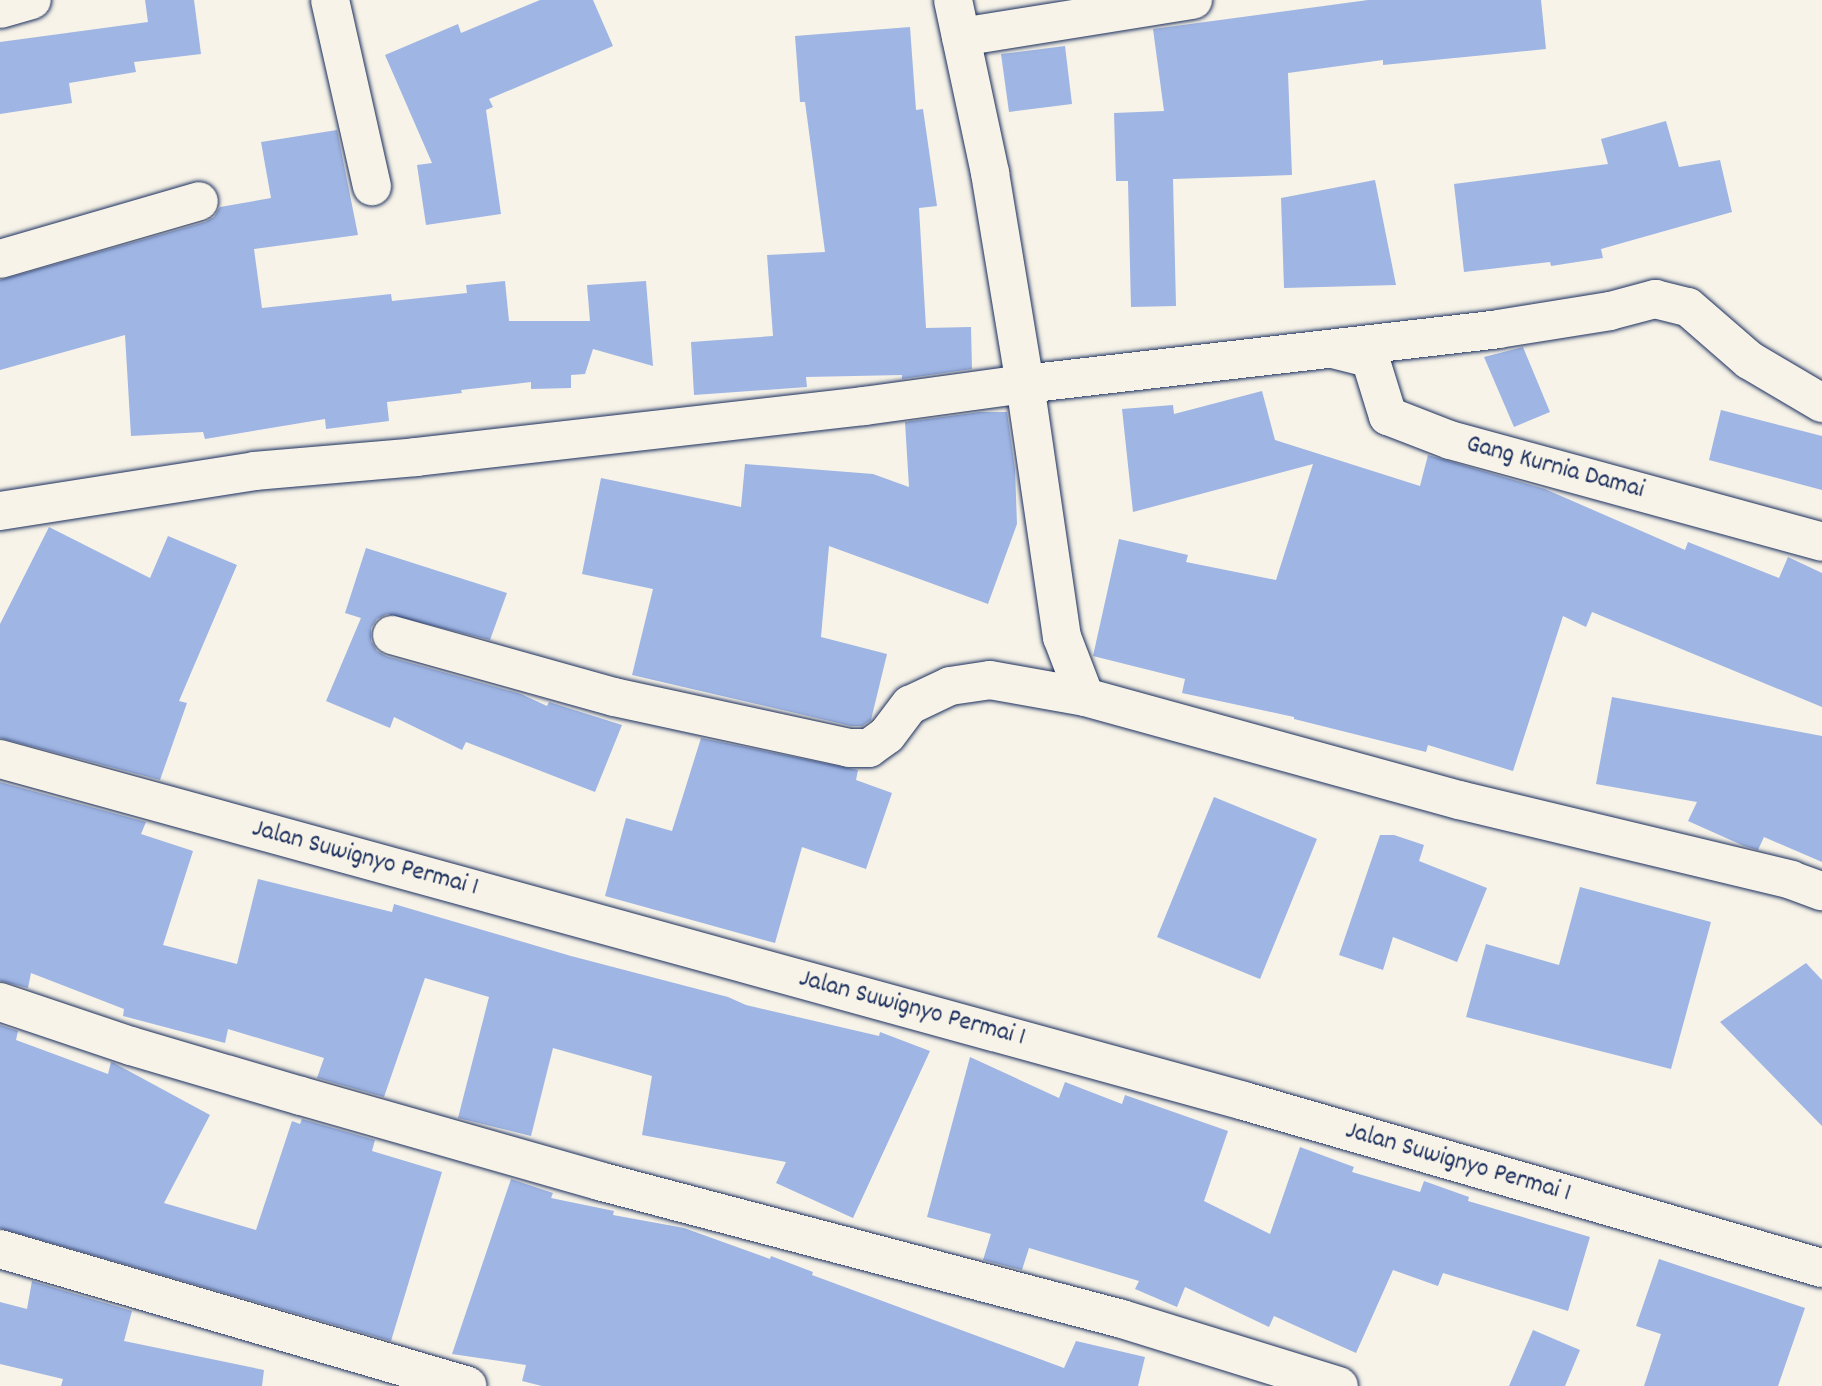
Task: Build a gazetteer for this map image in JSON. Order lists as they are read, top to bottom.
{
  "streets": {
    "street": ["Gang Kurnia Damai", "Jalan Suwignyo Permai 1"]
  }
}
